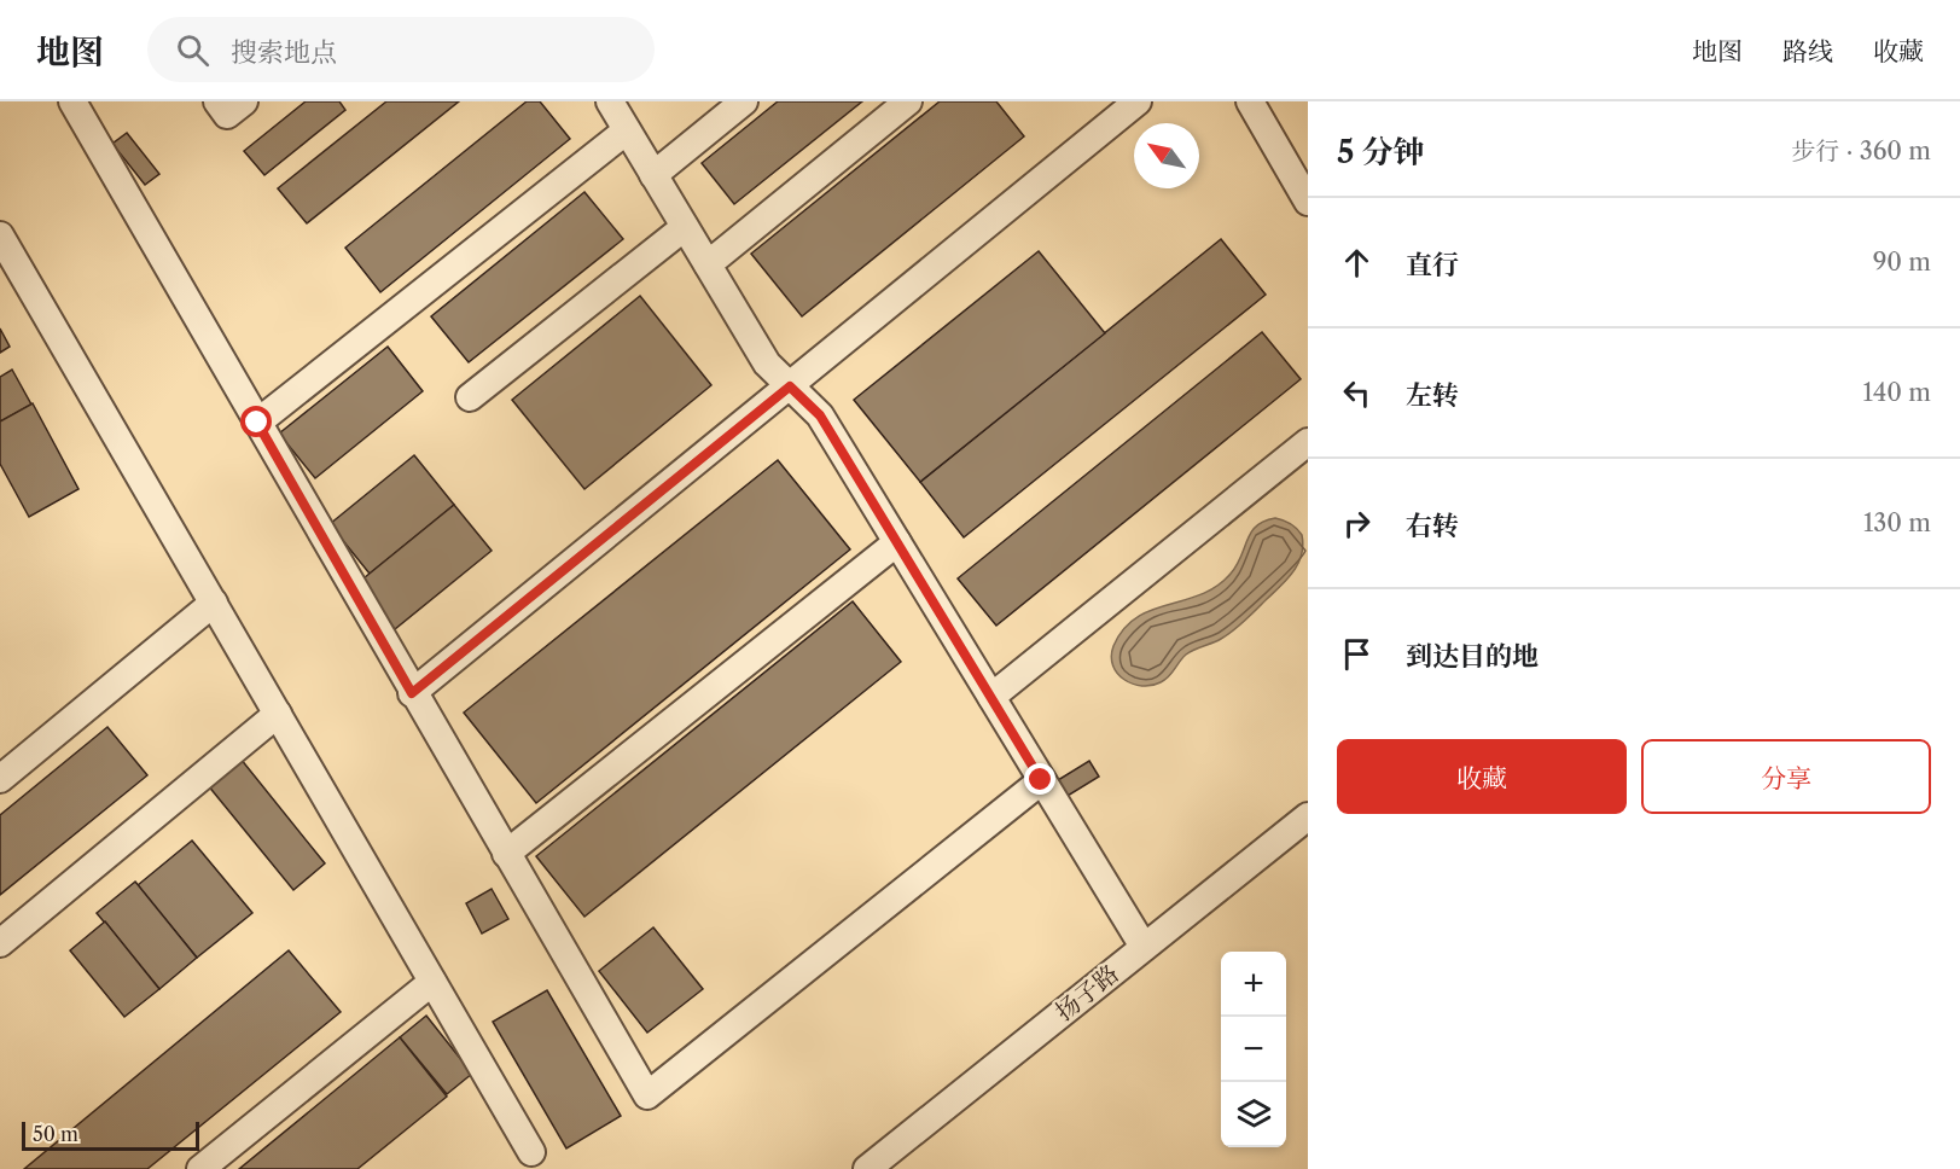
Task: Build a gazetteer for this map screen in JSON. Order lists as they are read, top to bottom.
{
  "streets": {
    "street": ["扬子路"]
  },
  "scale_bar": "50 m",
  "north": "top left",
  "page": {
    "header": "地图",
    "search": "搜索地点",
    "nav": ["地图", "路线", "收藏"],
    "heading": ["5 分钟", "步行 · 360 m"],
    "list": [
      ["直行", "90 m"],
      ["左转", "140 m"],
      ["右转", "130 m"],
      "到达目的地"
    ],
    "buttons": ["收藏", "分享"],
    "map_buttons": ["+", "−"],
    "scale": "50 m"
  }
}
